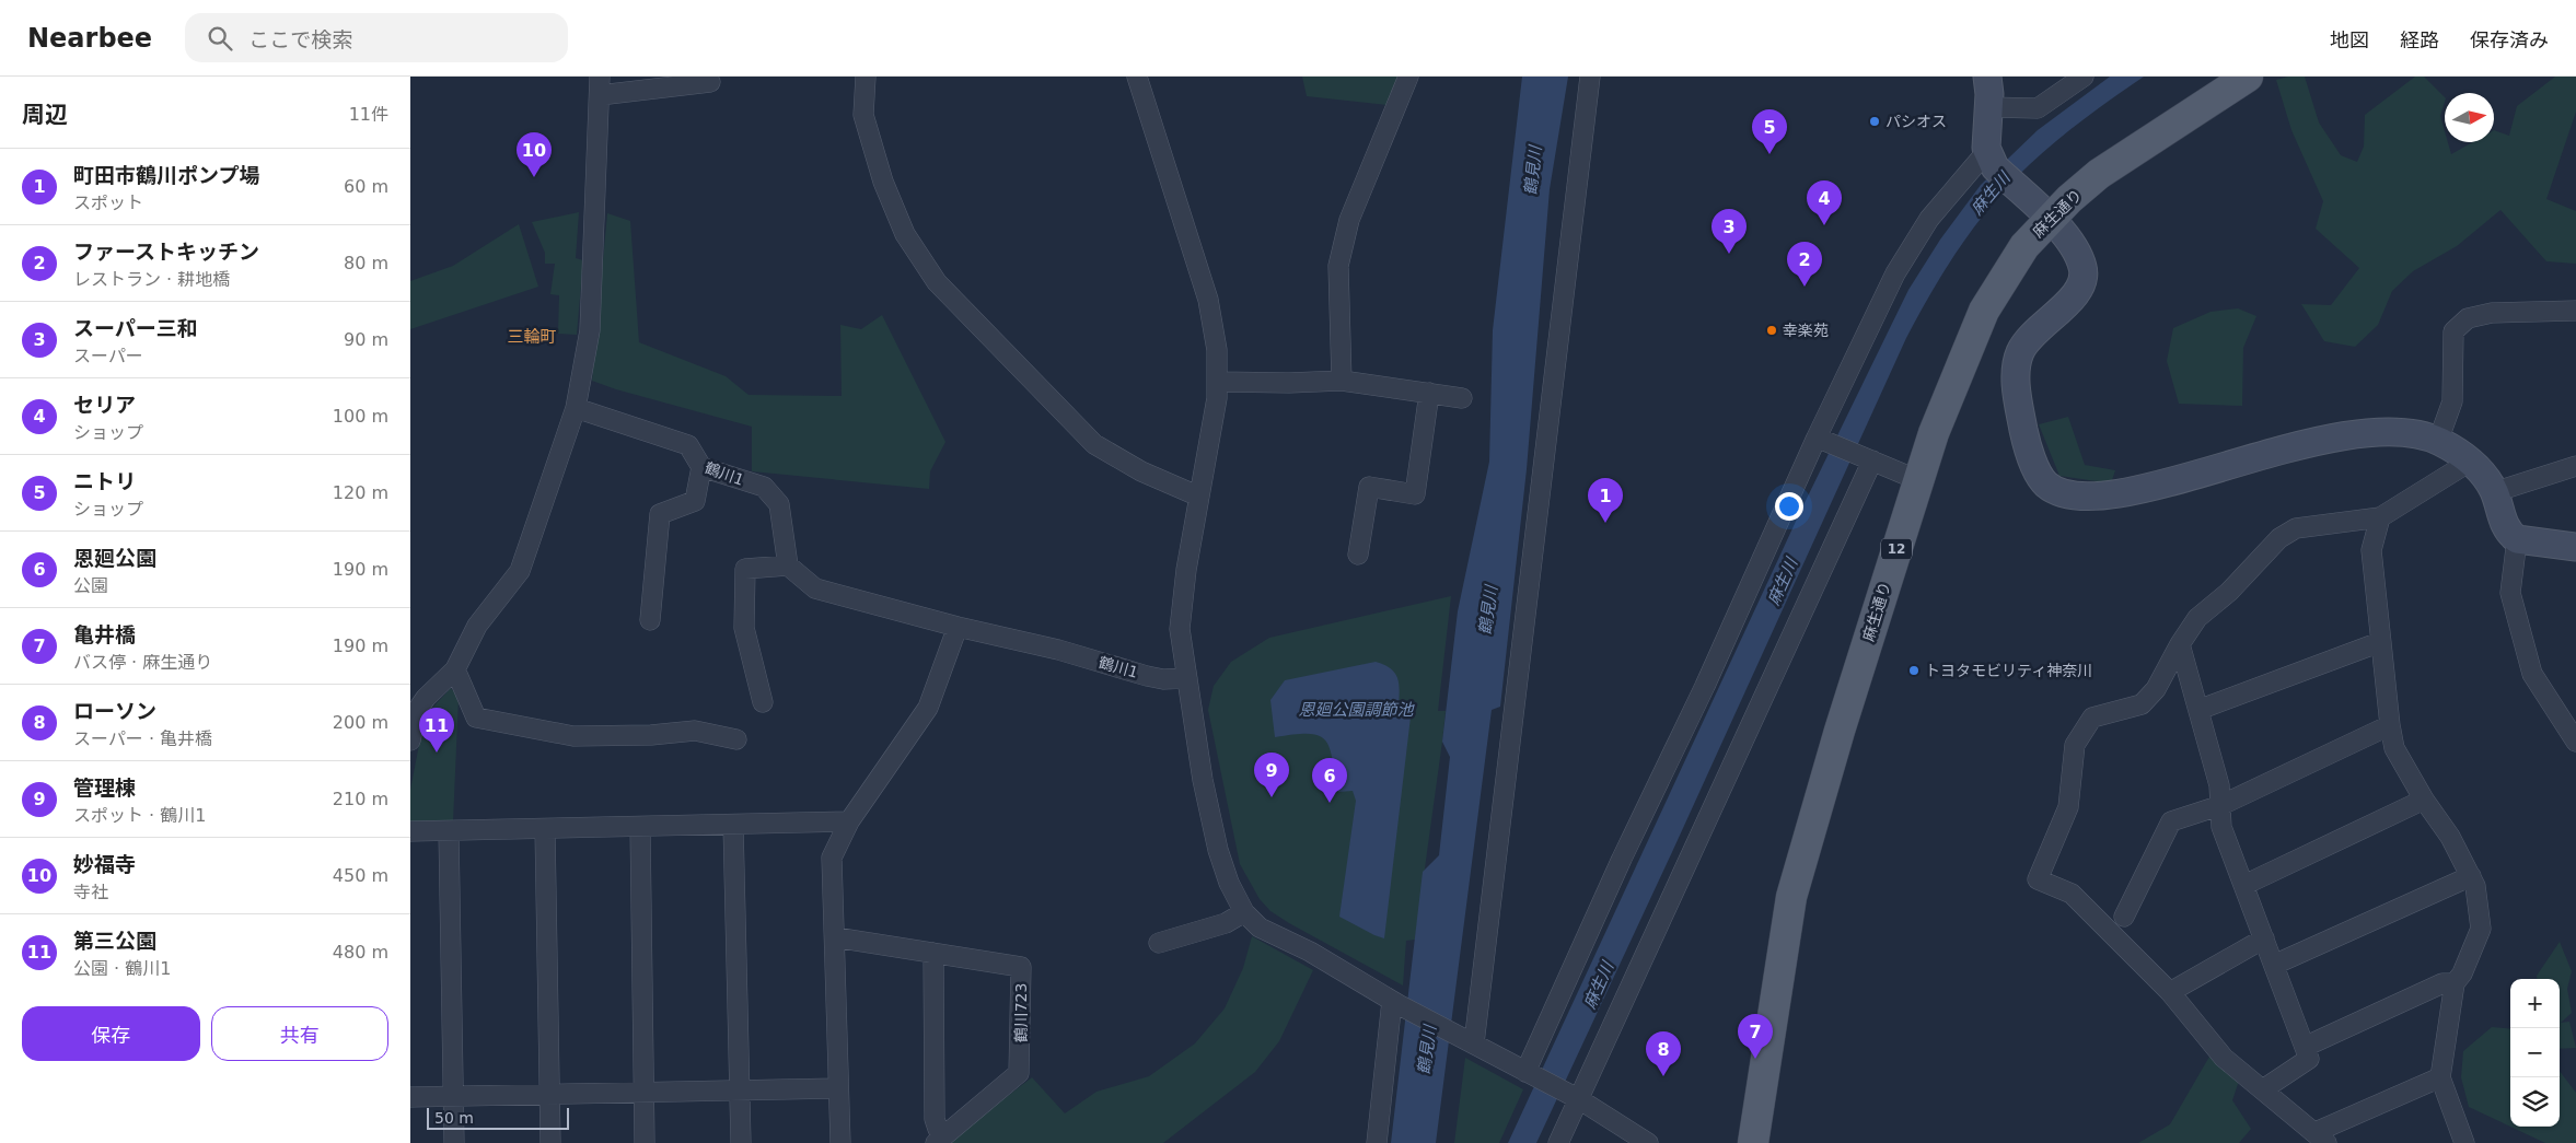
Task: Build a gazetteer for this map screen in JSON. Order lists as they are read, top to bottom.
{
  "streets": {
    "main road": ["麻生通り", "12"],
    "street": ["鶴川1", "鶴川723"]
  },
  "districts": ["三輪町"],
  "water": ["鶴見川", "麻生川", "恩廻公園調節池"],
  "places": ["パシオス", "幸楽苑", "トヨタモビリティ神奈川"],
  "scale_bar": "50 m",
  "north": "right",
  "page": {
    "header": "Nearbee",
    "search": "ここで検索",
    "nav": ["地図", "経路", "保存済み"],
    "heading": ["周辺", "11件"],
    "pins": [
      "5",
      "10",
      "4",
      "3",
      "2",
      "1",
      "11",
      "9",
      "6",
      "7",
      "8"
    ],
    "list": [
      {
        "mark": "1",
        "name": "町田市鶴川ポンプ場",
        "note": "スポット",
        "value": "60 m"
      },
      {
        "mark": "2",
        "name": "ファーストキッチン",
        "note": "レストラン · 耕地橋",
        "value": "80 m"
      },
      {
        "mark": "3",
        "name": "スーパー三和",
        "note": "スーパー",
        "value": "90 m"
      },
      {
        "mark": "4",
        "name": "セリア",
        "note": "ショップ",
        "value": "100 m"
      },
      {
        "mark": "5",
        "name": "ニトリ",
        "note": "ショップ",
        "value": "120 m"
      },
      {
        "mark": "6",
        "name": "恩廻公園",
        "note": "公園",
        "value": "190 m"
      },
      {
        "mark": "7",
        "name": "亀井橋",
        "note": "バス停 · 麻生通り",
        "value": "190 m"
      },
      {
        "mark": "8",
        "name": "ローソン",
        "note": "スーパー · 亀井橋",
        "value": "200 m"
      },
      {
        "mark": "9",
        "name": "管理棟",
        "note": "スポット · 鶴川1",
        "value": "210 m"
      },
      {
        "mark": "10",
        "name": "妙福寺",
        "note": "寺社",
        "value": "450 m"
      },
      {
        "mark": "11",
        "name": "第三公園",
        "note": "公園 · 鶴川1",
        "value": "480 m"
      }
    ],
    "map_buttons": ["+", "−"],
    "buttons": ["保存", "共有"],
    "scale": "50 m"
  }
}
